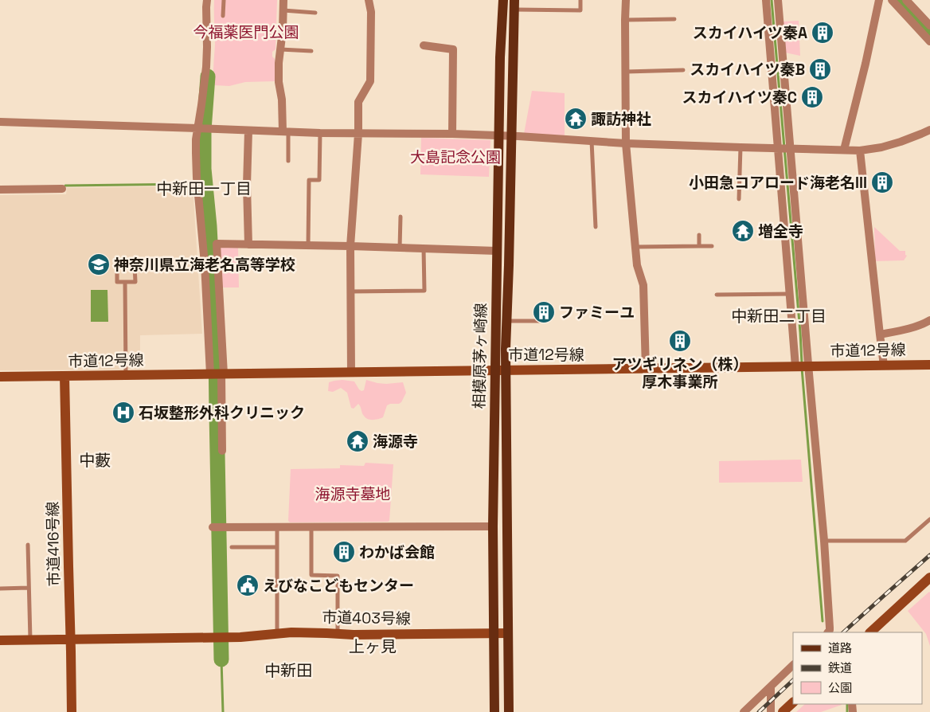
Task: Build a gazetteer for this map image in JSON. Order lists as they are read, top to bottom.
{
  "streets": {
    "main road": ["相模原茅ヶ崎線"],
    "street": ["市道12号線", "市道416号線", "市道403号線"]
  },
  "crossings": [
    ["市道12号線", "相模原茅ヶ崎線"],
    ["市道12号線", "市道416号線"],
    ["相模原茅ヶ崎線", "市道403号線"],
    ["市道416号線", "市道403号線"]
  ],
  "districts": [
    "中新田一丁目",
    "中新田二丁目",
    "中藪",
    "上ヶ見",
    "中新田"
  ],
  "parks": ["今福薬医門公園", "大島記念公園", "海源寺墓地"],
  "places": {
    "building": [
      "スカイハイツ秦A",
      "スカイハイツ秦B",
      "スカイハイツ秦C",
      "小田急コアロード海老名III",
      "ファミーユ",
      "アツギリネン（株） 厚木事業所",
      "わかば会館"
    ],
    "temple": ["諏訪神社", "増全寺", "海源寺"],
    "school or university": ["神奈川県立海老名高等学校"],
    "hospital": ["石坂整形外科クリニック"],
    "public building": ["えびなこどもセンター"]
  },
  "legend": ["道路", "鉄道", "公園"]
}
